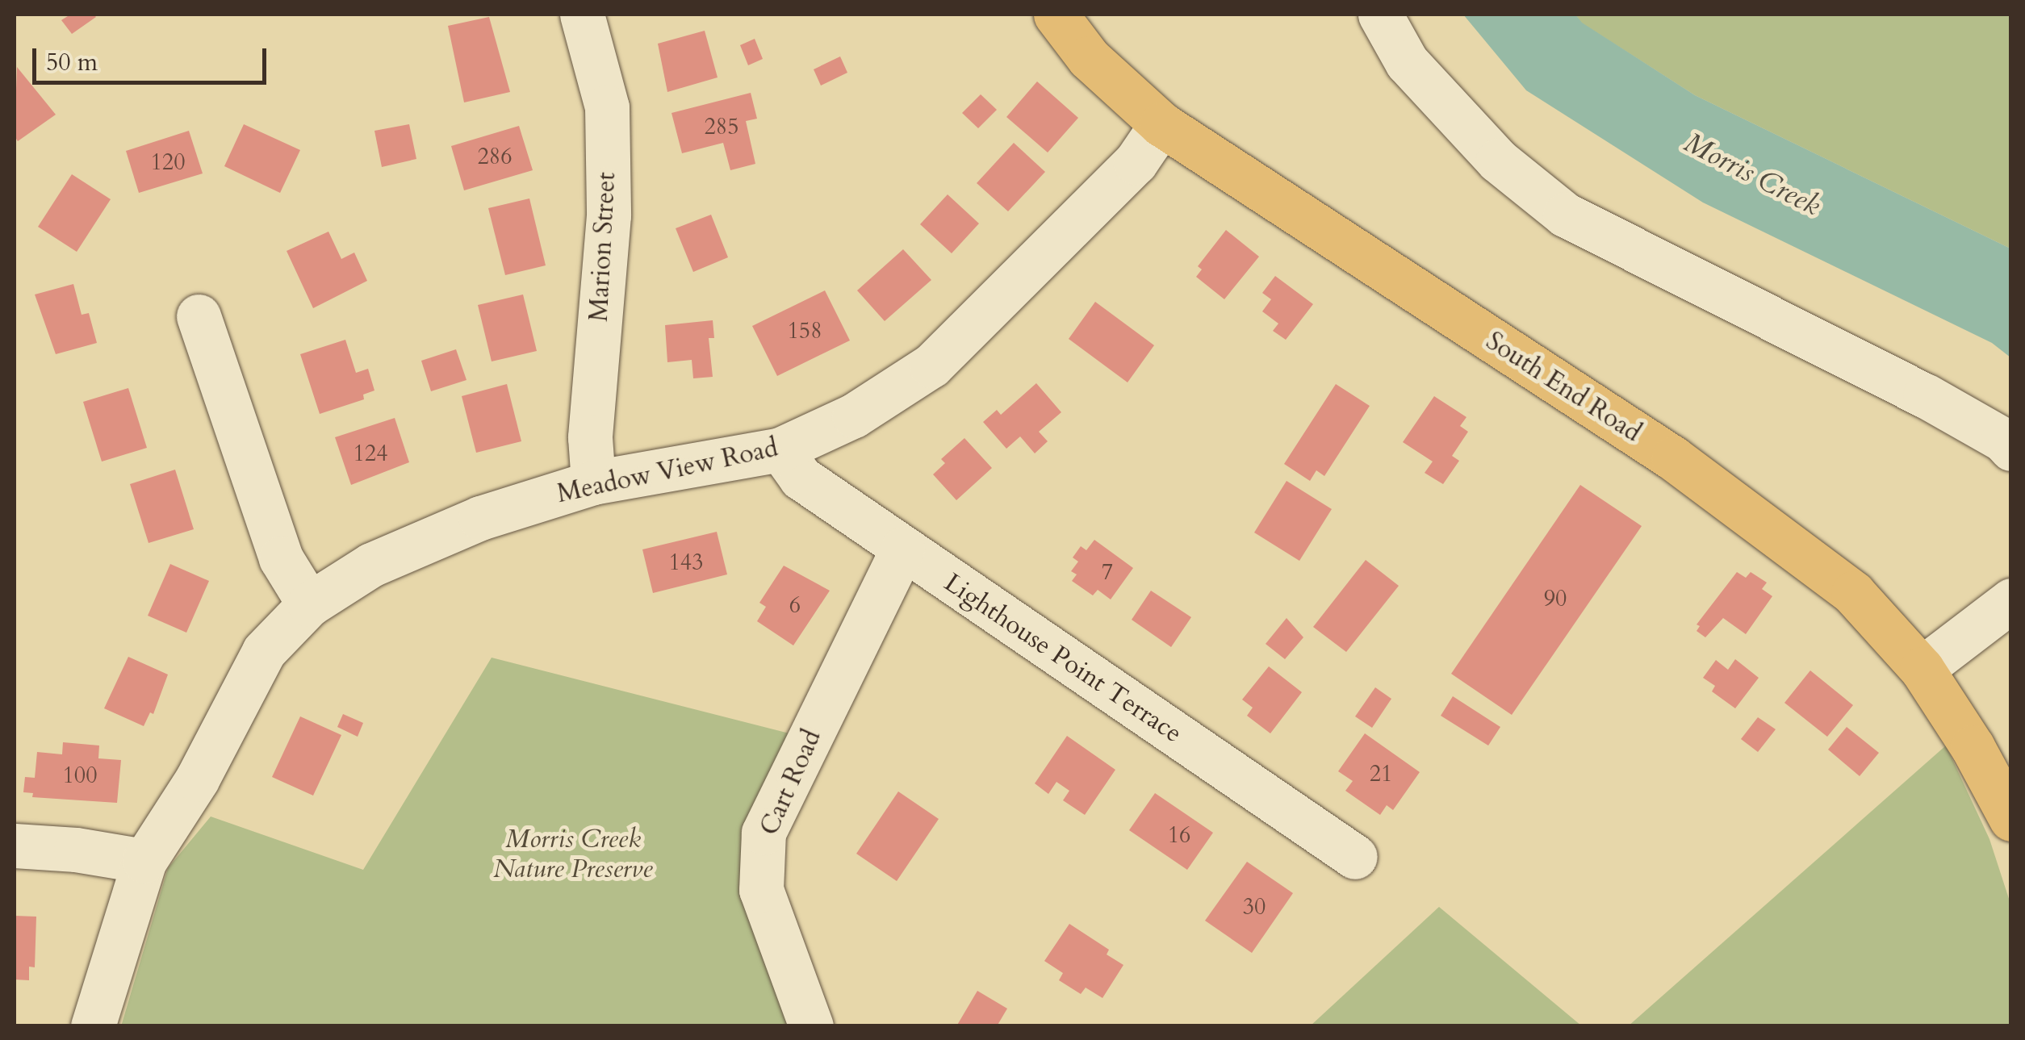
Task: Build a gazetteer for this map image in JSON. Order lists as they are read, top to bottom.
{
  "streets": {
    "main road": ["South End Road"],
    "street": [
      "Marion Street",
      "Meadow View Road",
      "Lighthouse Point Terrace",
      "Cart Road"
    ]
  },
  "crossings": [
    ["Marion Street", "Meadow View Road"],
    ["South End Road", "Meadow View Road"],
    ["Meadow View Road", "Lighthouse Point Terrace"],
    ["Lighthouse Point Terrace", "Cart Road"]
  ],
  "water": ["Morris Creek"],
  "parks": ["Morris Creek Nature Preserve"],
  "house_numbers": [
    "285",
    "286",
    "120",
    "158",
    "124",
    "143",
    "7",
    "90",
    "6",
    "21",
    "100",
    "16",
    "30"
  ],
  "scale_bar": "50 m"
}
